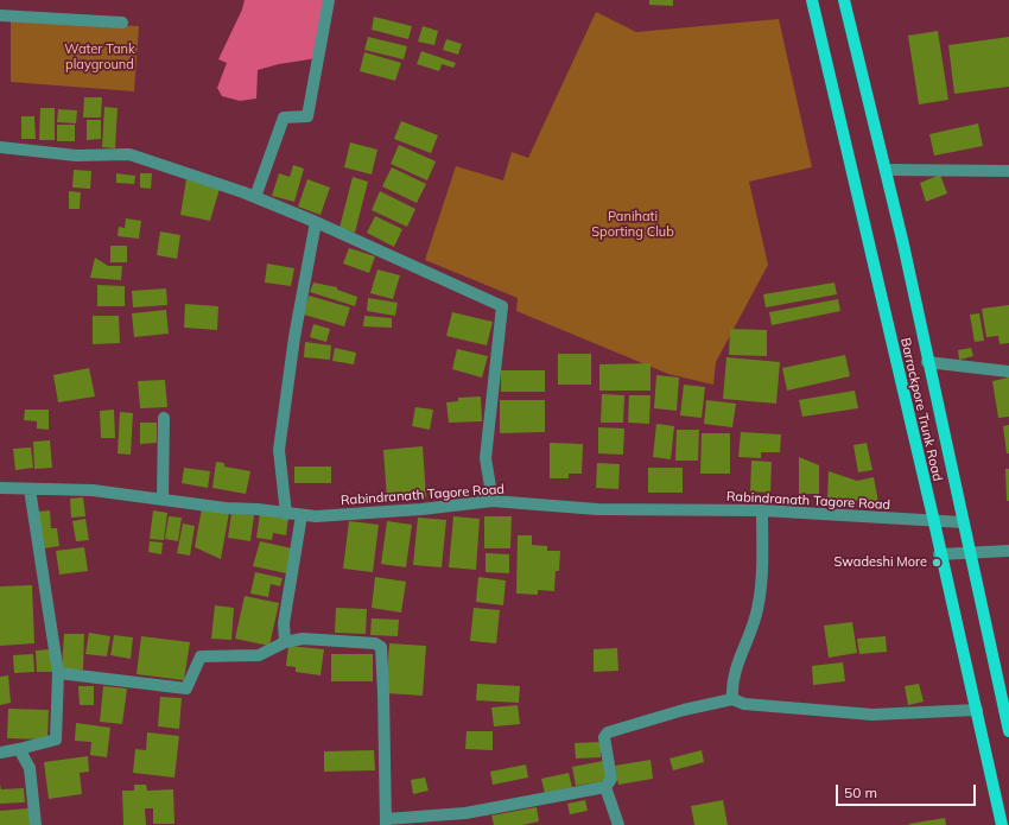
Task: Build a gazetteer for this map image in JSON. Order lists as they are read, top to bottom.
{
  "streets": {
    "main road": ["Barrackpore Trunk Road"],
    "street": ["Rabindranath Tagore Road"]
  },
  "crossings": [
    ["Barrackpore Trunk Road", "Rabindranath Tagore Road"]
  ],
  "parks": ["Water Tank playground", "Panihati Sporting Club"],
  "places": ["Swadeshi More"],
  "scale_bar": "50 m"
}
